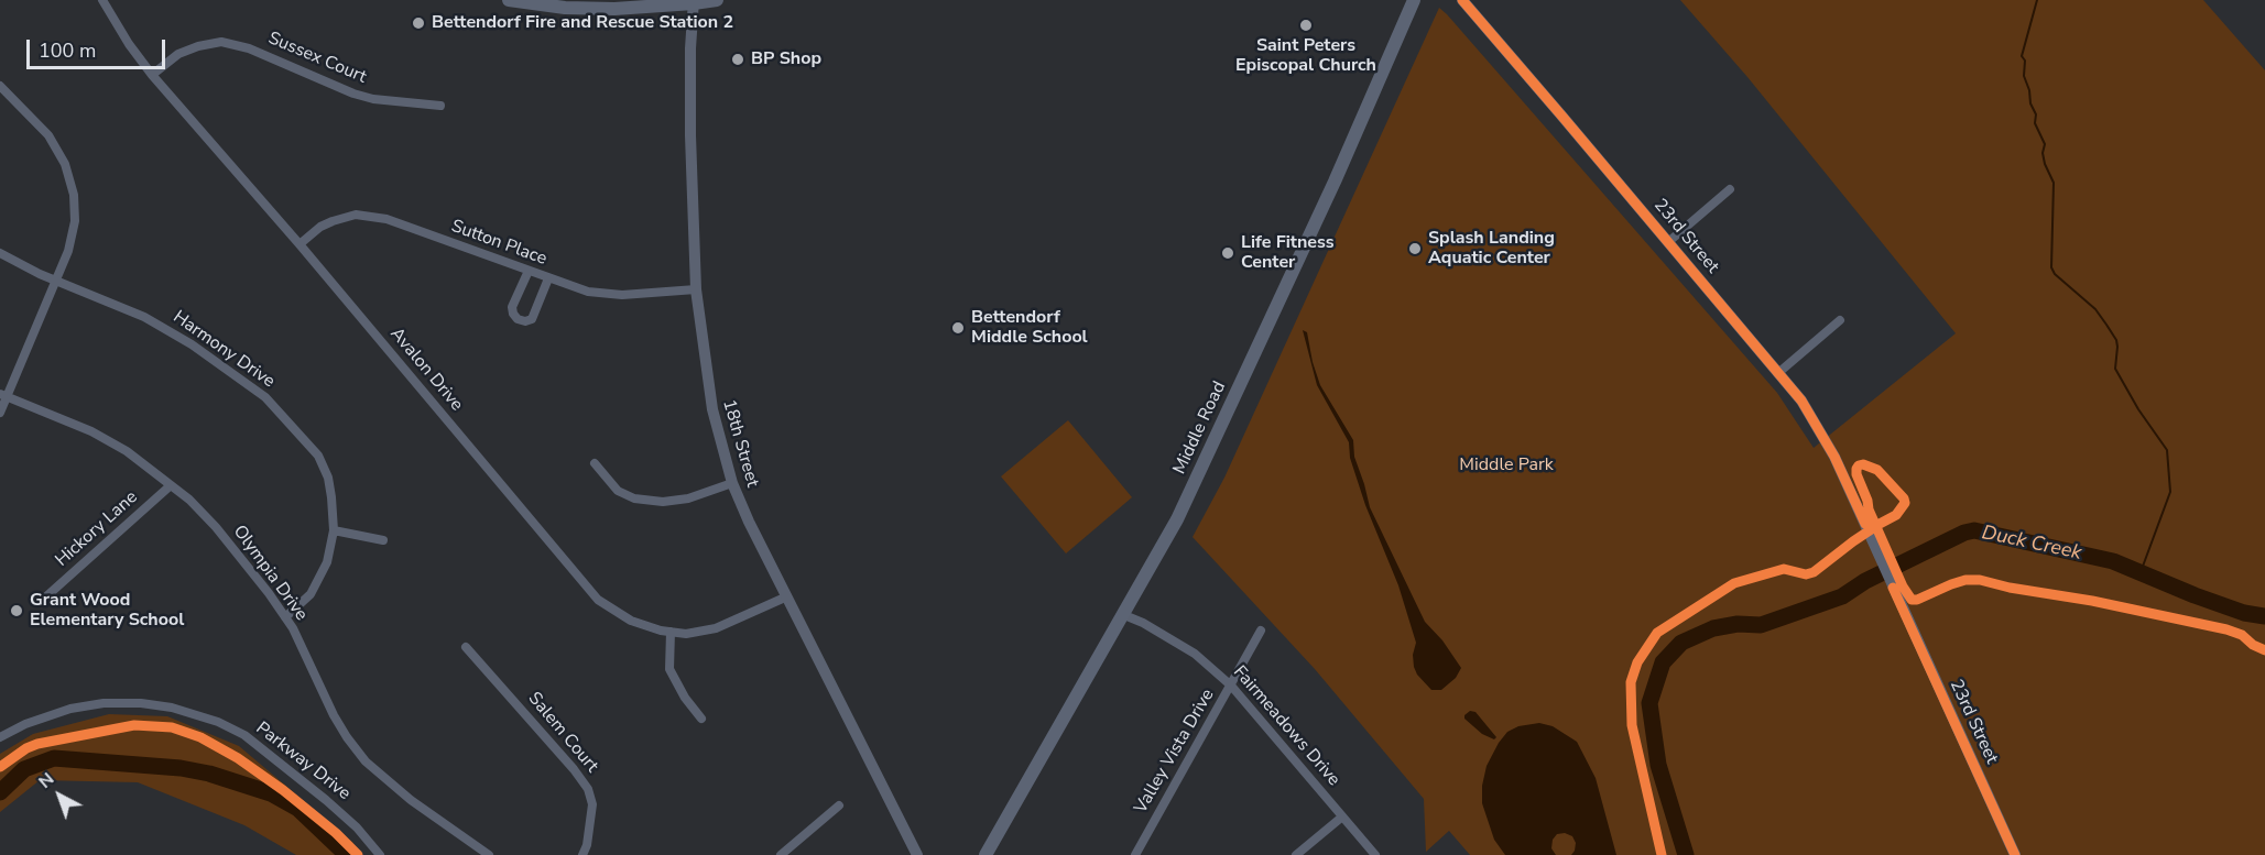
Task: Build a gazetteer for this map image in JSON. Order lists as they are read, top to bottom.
{
  "streets": {
    "main road": ["Middle Road"],
    "street": [
      "Sussex Court",
      "23rd Street",
      "Sutton Place",
      "Harmony Drive",
      "Avalon Drive",
      "18th Street",
      "Hickory Lane",
      "Olympia Drive",
      "Fairmeadows Drive",
      "Salem Court",
      "Valley Vista Drive",
      "Parkway Drive"
    ]
  },
  "crossings": [
    ["Sussex Court", "Avalon Drive"],
    ["Sutton Place", "Avalon Drive"],
    ["Sutton Place", "18th Street"],
    ["Harmony Drive", "Olympia Drive"],
    ["Avalon Drive", "18th Street"],
    ["Middle Road", "Fairmeadows Drive"],
    ["Hickory Lane", "Olympia Drive"],
    ["Fairmeadows Drive", "Valley Vista Drive"]
  ],
  "water": ["Duck Creek"],
  "parks": ["Middle Park"],
  "places": [
    "Bettendorf Fire and Rescue Station 2",
    "Saint Peters Episcopal Church",
    "BP Shop",
    "Splash Landing Aquatic Center",
    "Life Fitness Center",
    "Bettendorf Middle School",
    "Grant Wood Elementary School"
  ],
  "scale_bar": "100 m",
  "north": "top left"
}
